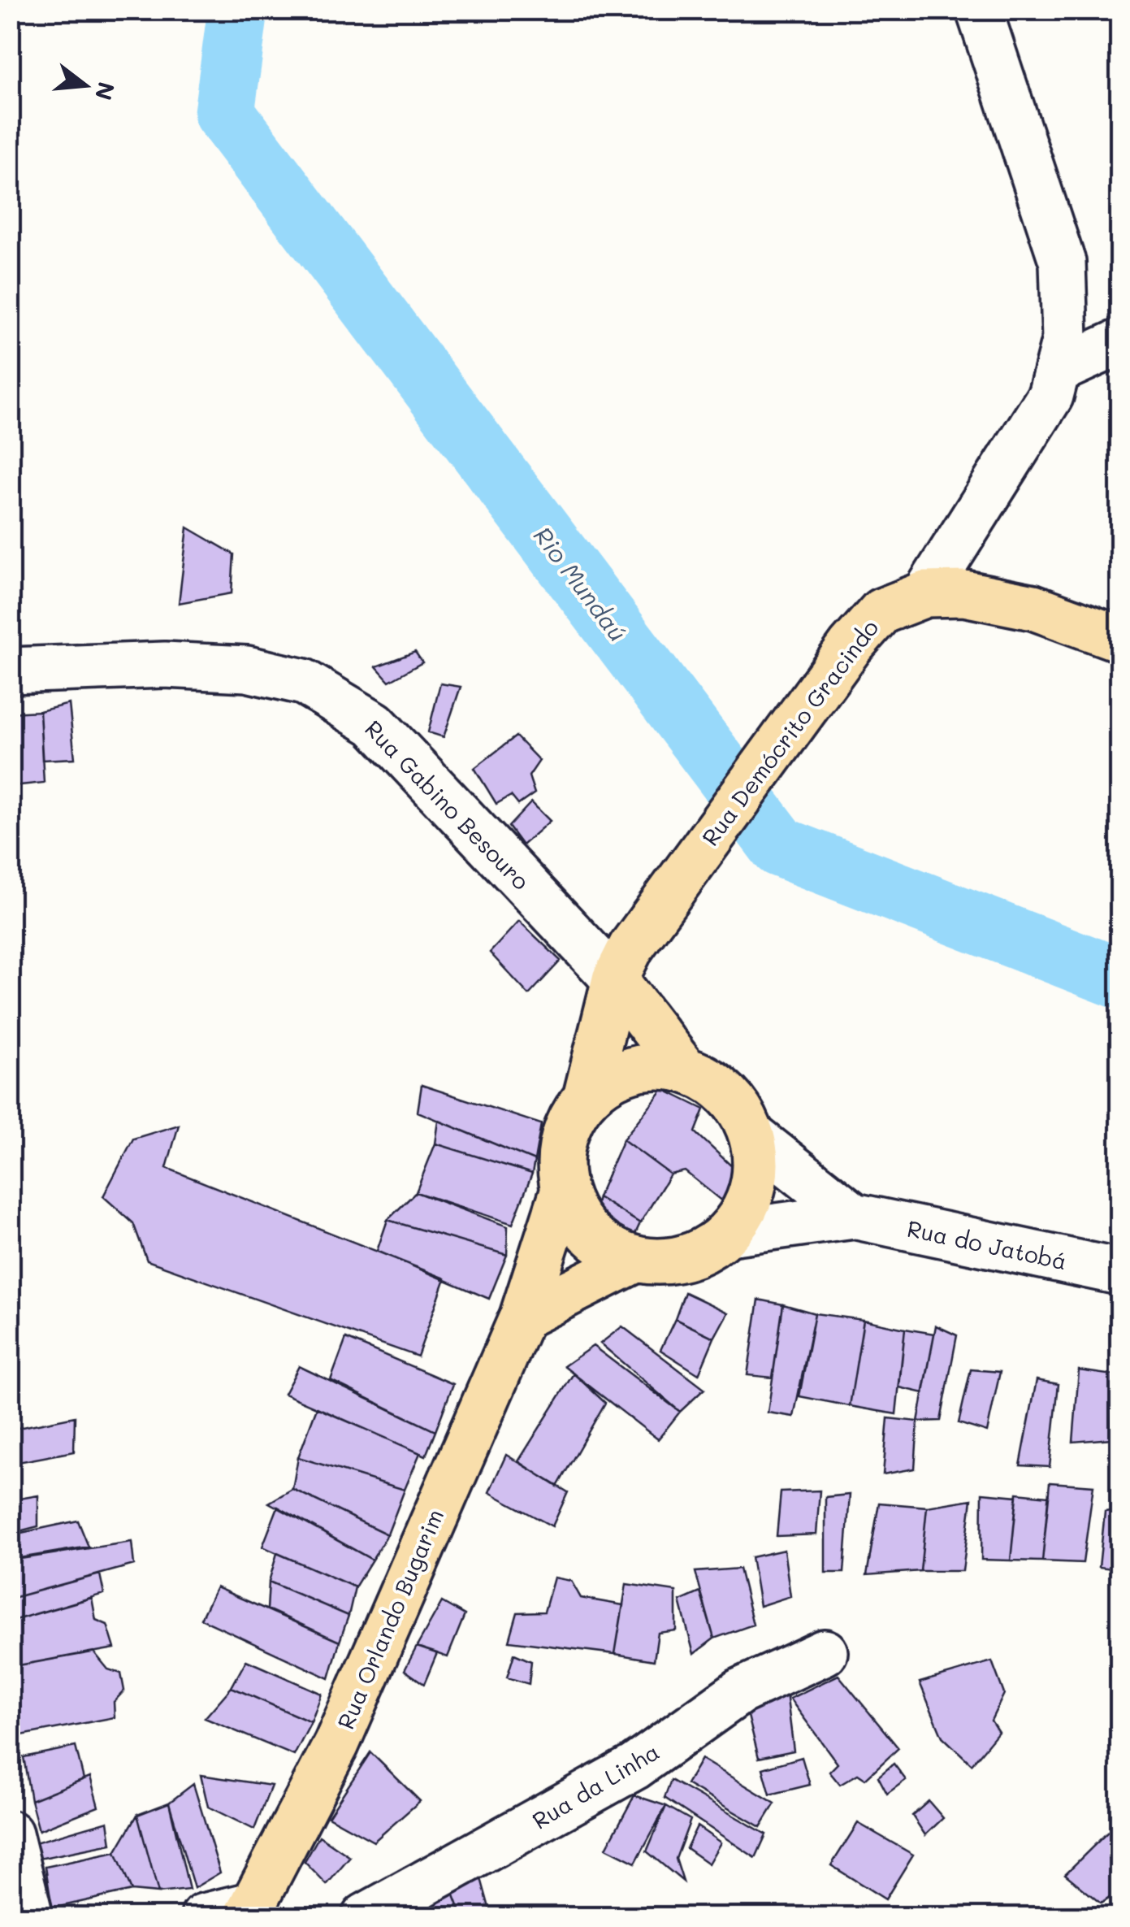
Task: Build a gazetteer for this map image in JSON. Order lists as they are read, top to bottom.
{
  "streets": {
    "main road": ["Rua Demócrito Gracindo", "Rua Orlando Bugarim"],
    "street": ["Rua Gabino Besouro", "Rua do Jatobá", "Rua da Linha"]
  },
  "crossings": [
    ["Rua Demócrito Gracindo", "Rua Gabino Besouro"],
    ["Rua Demócrito Gracindo", "Rua do Jatobá"],
    ["Rua Demócrito Gracindo", "Rua Orlando Bugarim"],
    ["Rua do Jatobá", "Rua Orlando Bugarim"]
  ],
  "water": ["Rio Mundaú"],
  "north": "right"
}
